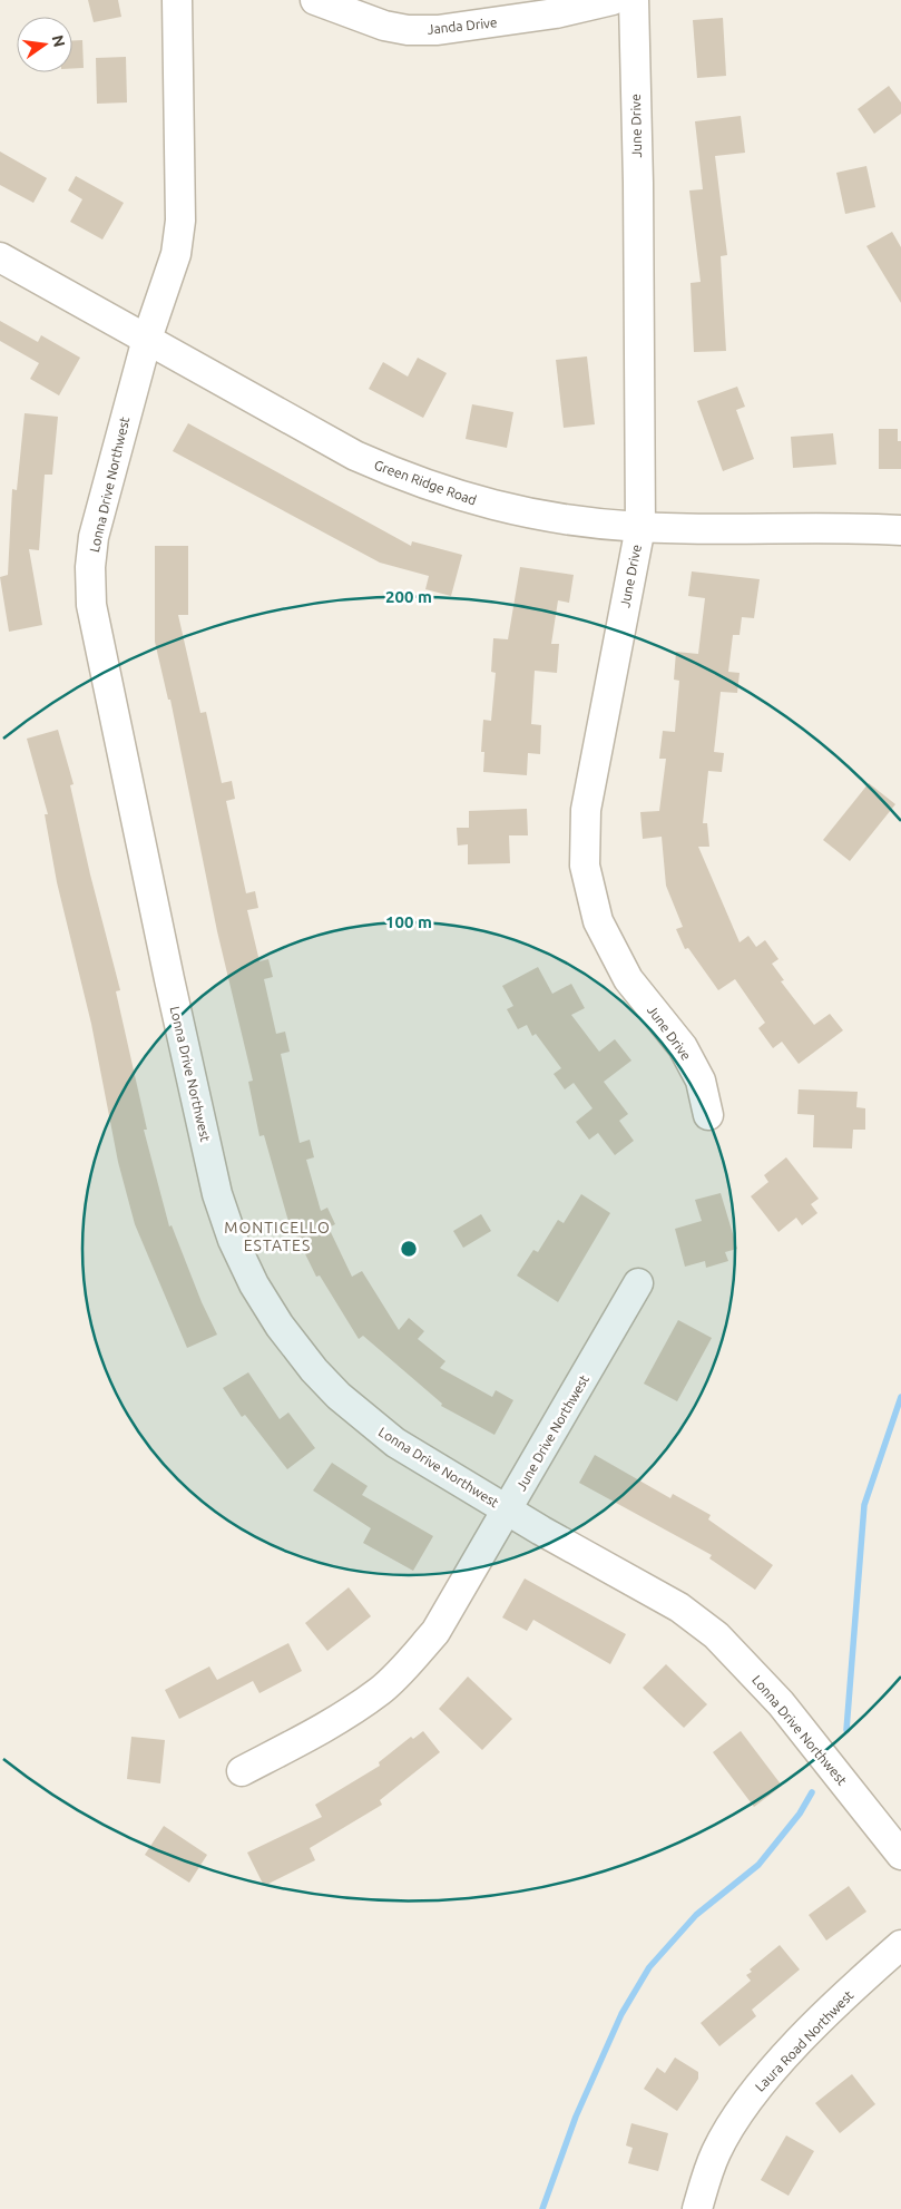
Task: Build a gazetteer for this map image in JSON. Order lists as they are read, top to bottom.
{
  "streets": {
    "street": [
      "Janda Drive",
      "June Drive",
      "Green Ridge Road",
      "Lonna Drive Northwest",
      "June Drive Northwest",
      "Laura Road Northwest"
    ]
  },
  "crossings": [
    ["June Drive", "Green Ridge Road"],
    ["Green Ridge Road", "Lonna Drive Northwest"],
    ["Lonna Drive Northwest", "June Drive Northwest"]
  ],
  "districts": ["MONTICELLO ESTATES"],
  "north": "right",
  "rings": ["200 m", "100 m"]
}
